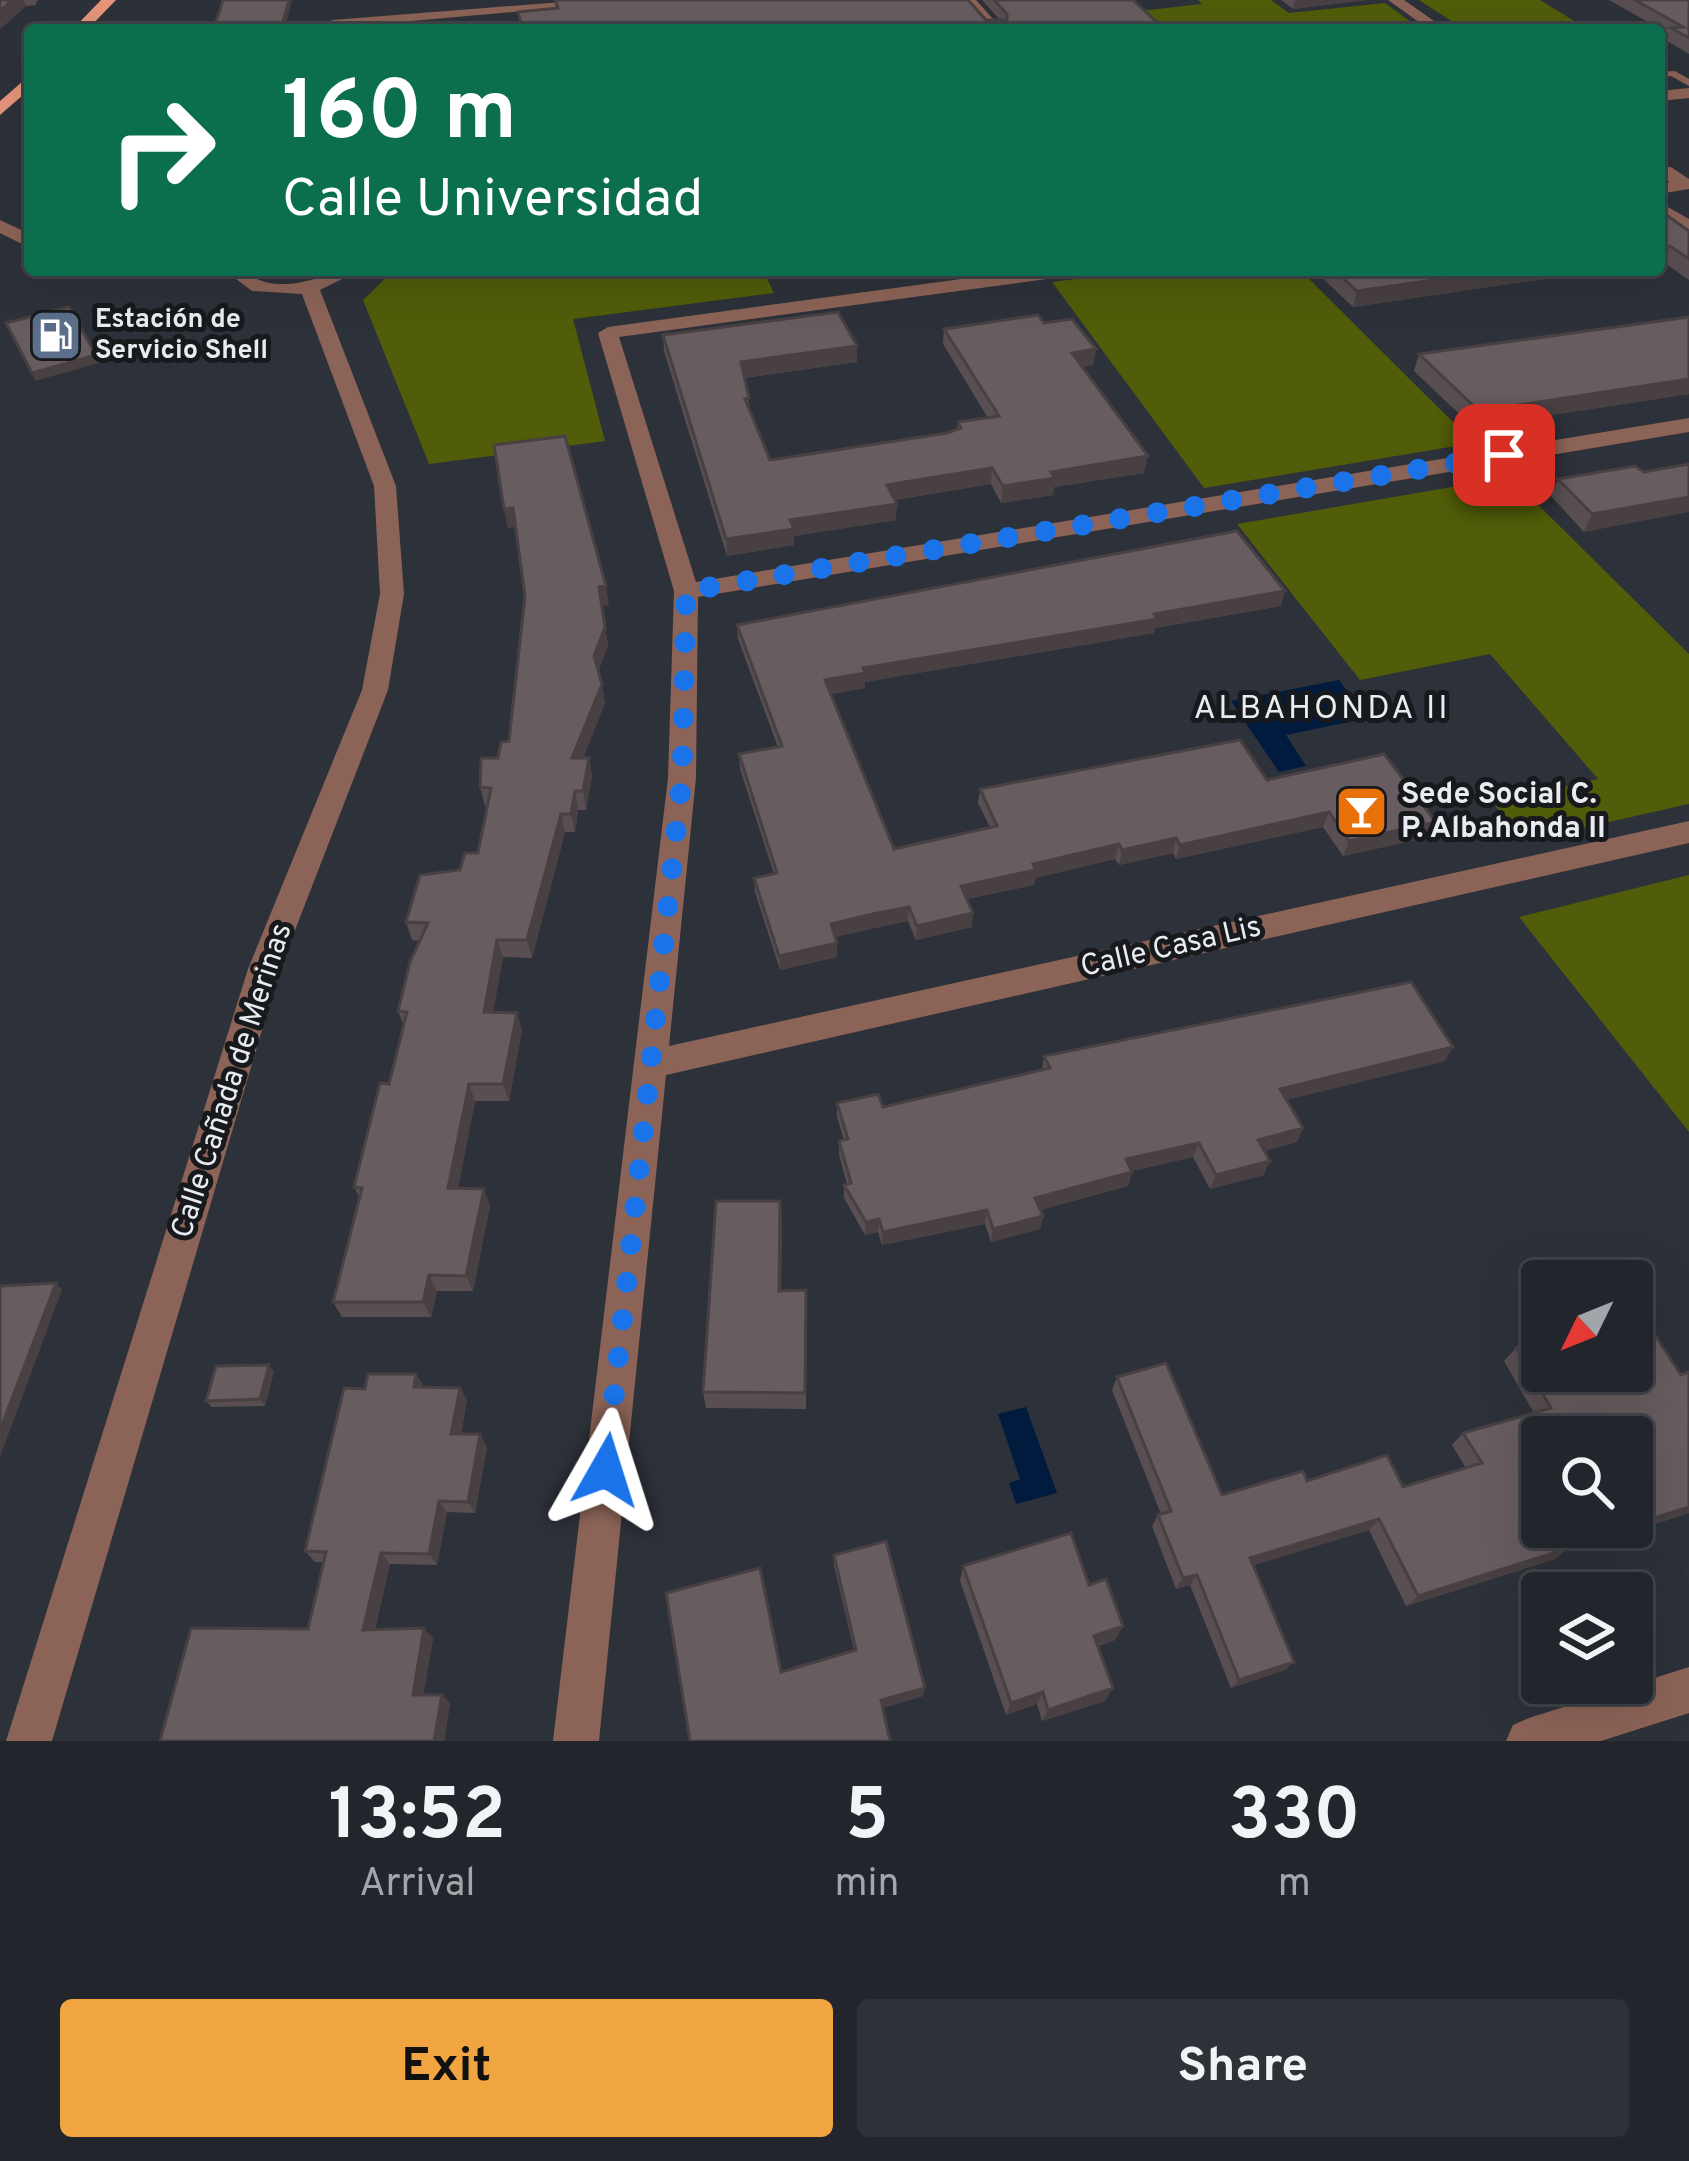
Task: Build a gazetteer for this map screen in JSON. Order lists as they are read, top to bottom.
{
  "streets": {
    "street": ["Calle Casa Lis", "Calle Cañada de Merinas"]
  },
  "districts": ["ALBAHONDA II"],
  "places": {
    "fuel station": ["Estación de Servicio Shell"],
    "bar": ["Sede Social C. P. Albahonda II"]
  },
  "north": "bottom left",
  "page": {
    "turn": ["160 m", "Calle Universidad"],
    "eta": [
      "13:52",
      "Arrival",
      "5",
      "min",
      "330",
      "m"
    ],
    "buttons": ["Exit", "Share"]
  }
}
